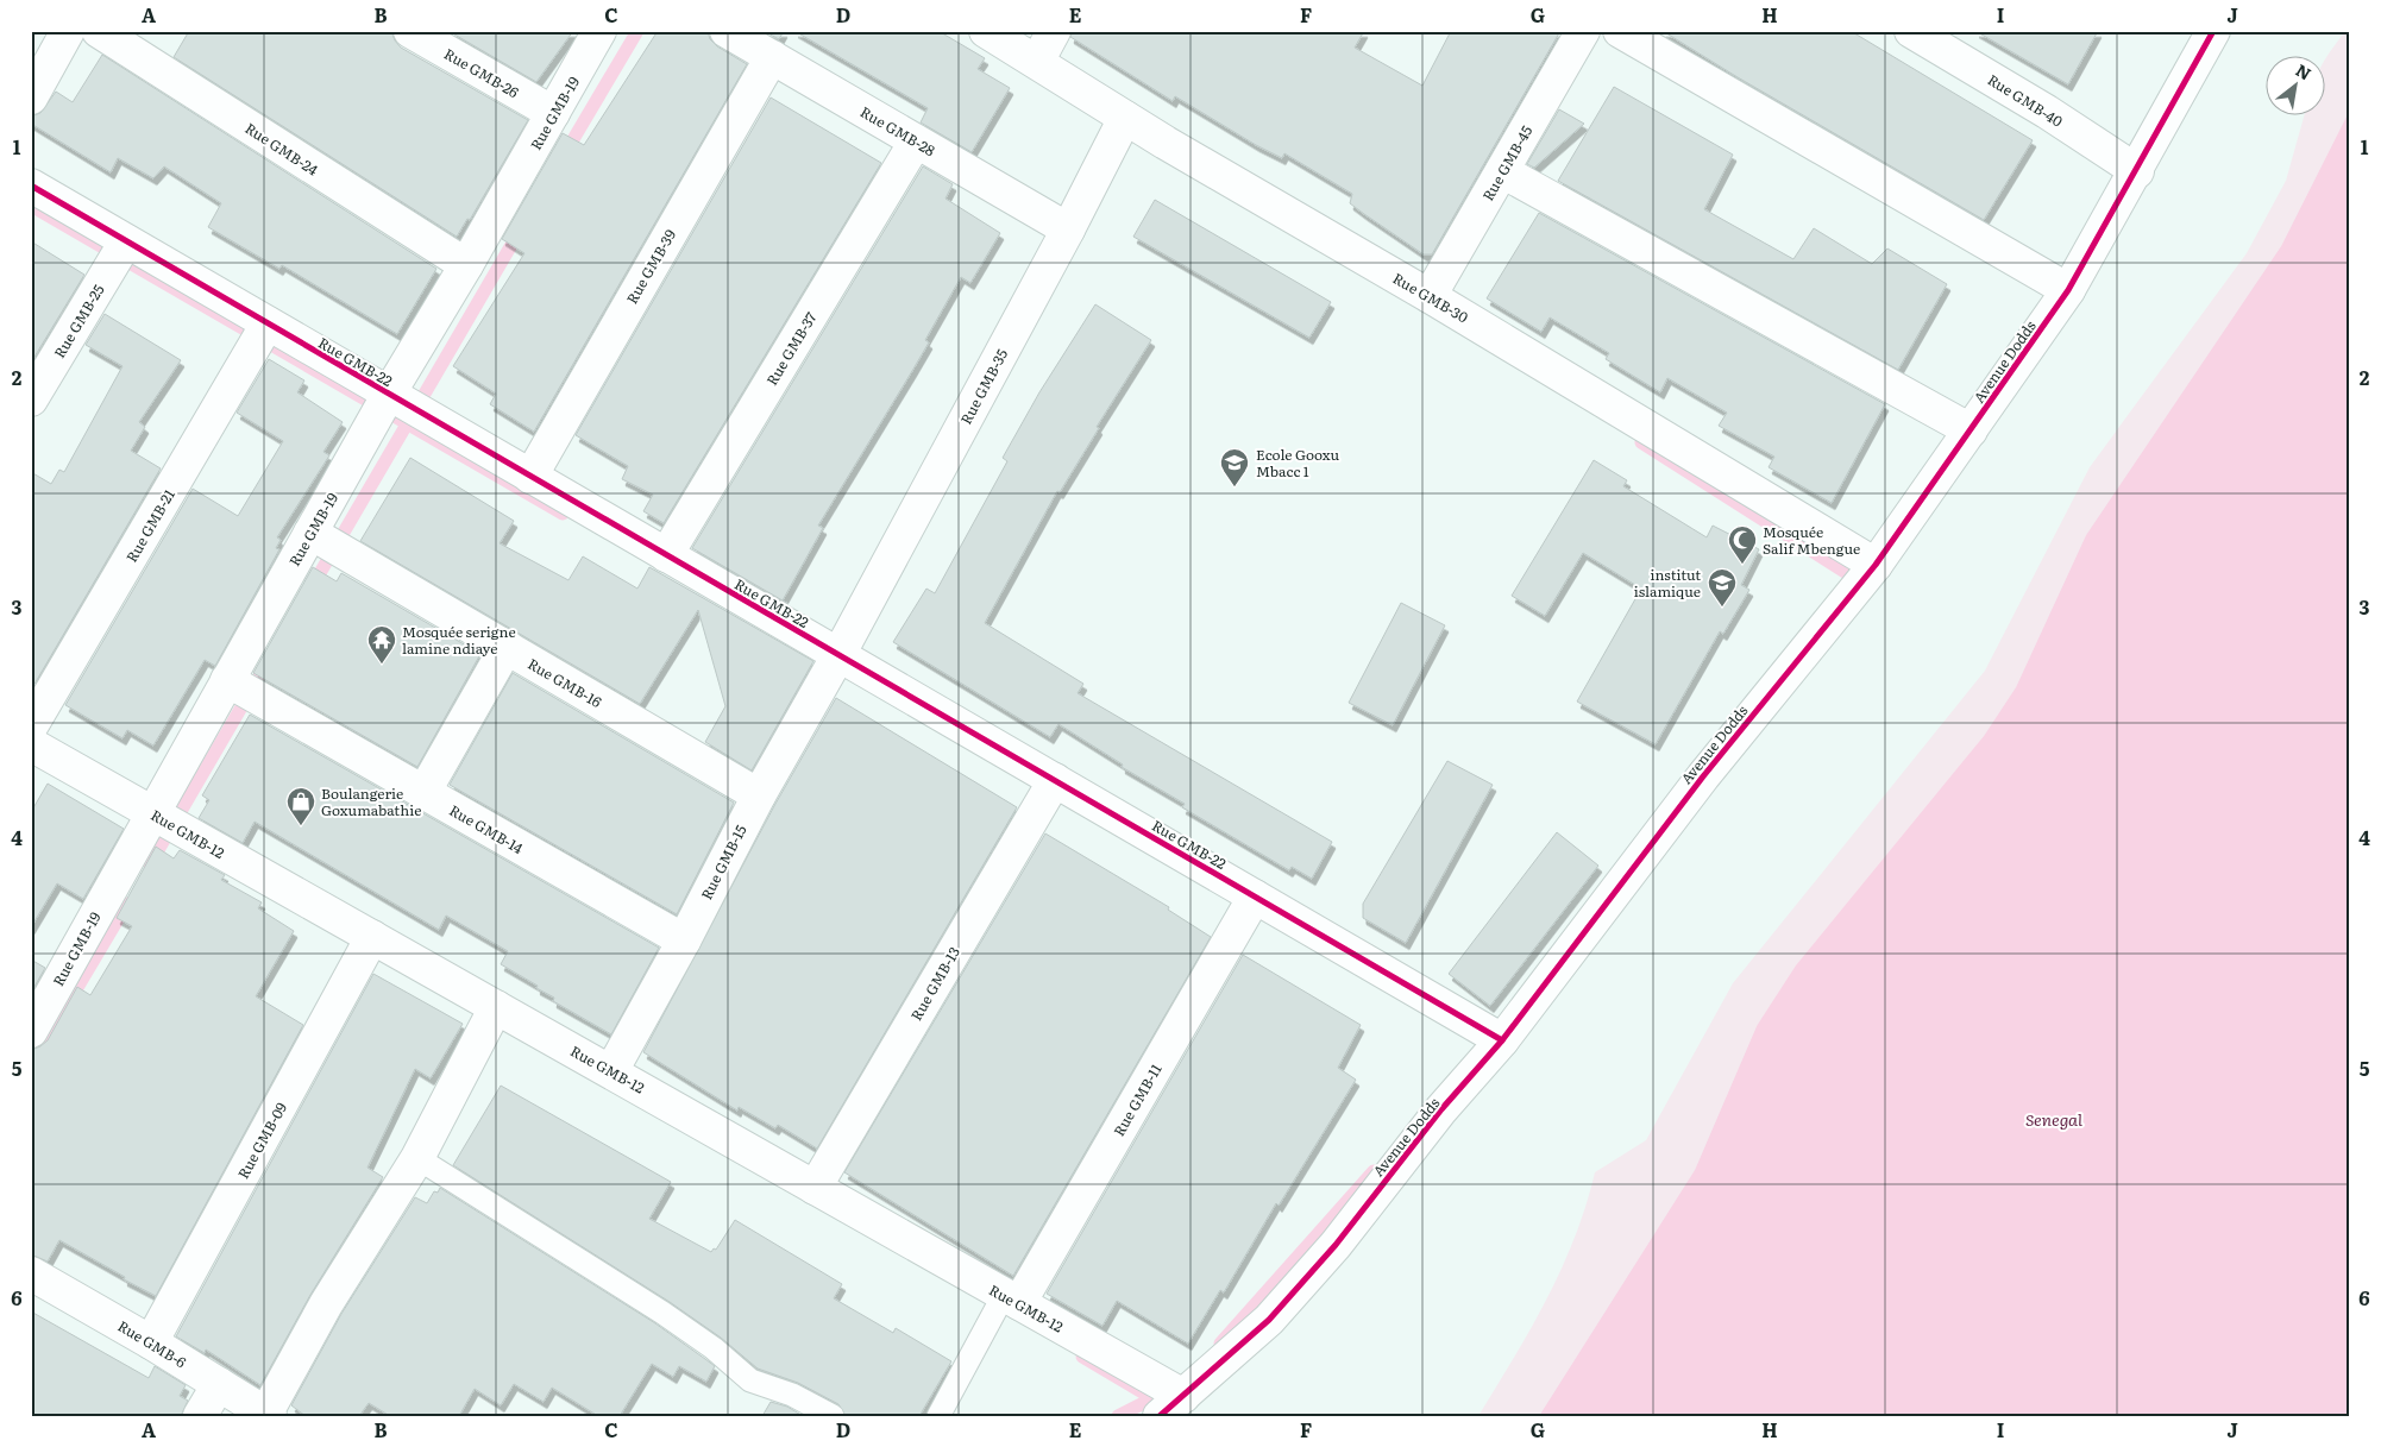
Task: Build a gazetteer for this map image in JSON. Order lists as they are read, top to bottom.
{
  "streets": {
    "street": [
      "Rue GMB-26",
      "Rue GMB-40",
      "Rue GMB-19",
      "Rue GMB-28",
      "Rue GMB-24",
      "Rue GMB-45",
      "Rue GMB-39",
      "Rue GMB-30",
      "Rue GMB-25",
      "Rue GMB-37",
      "Rue GMB-22",
      "Avenue Dodds",
      "Rue GMB-35",
      "Rue GMB-21",
      "Rue GMB-16",
      "Rue GMB-14",
      "Rue GMB-12",
      "Rue GMB-15",
      "Rue GMB-13",
      "Rue GMB-11",
      "Rue GMB-09",
      "Rue GMB-6"
    ]
  },
  "crossings": [
    ["Rue GMB-26", "Rue GMB-19"],
    ["Rue GMB-40", "Avenue Dodds"],
    ["Rue GMB-19", "Rue GMB-24"],
    ["Rue GMB-19", "Rue GMB-22"],
    ["Rue GMB-19", "Rue GMB-16"],
    ["Rue GMB-19", "Rue GMB-14"],
    ["Rue GMB-19", "Rue GMB-12"],
    ["Rue GMB-28", "Rue GMB-39"],
    ["Rue GMB-28", "Rue GMB-37"],
    ["Rue GMB-28", "Rue GMB-35"],
    ["Rue GMB-45", "Rue GMB-30"],
    ["Rue GMB-39", "Rue GMB-22"],
    ["Rue GMB-30", "Avenue Dodds"],
    ["Rue GMB-30", "Rue GMB-35"],
    ["Rue GMB-25", "Rue GMB-22"],
    ["Rue GMB-37", "Rue GMB-22"],
    ["Rue GMB-22", "Avenue Dodds"],
    ["Rue GMB-22", "Rue GMB-35"],
    ["Rue GMB-22", "Rue GMB-21"],
    ["Rue GMB-22", "Rue GMB-15"],
    ["Rue GMB-22", "Rue GMB-13"],
    ["Rue GMB-22", "Rue GMB-11"],
    ["Avenue Dodds", "Rue GMB-12"],
    ["Rue GMB-35", "Rue GMB-15"],
    ["Rue GMB-16", "Rue GMB-15"],
    ["Rue GMB-14", "Rue GMB-15"],
    ["Rue GMB-12", "Rue GMB-15"],
    ["Rue GMB-12", "Rue GMB-13"],
    ["Rue GMB-12", "Rue GMB-11"],
    ["Rue GMB-12", "Rue GMB-09"],
    ["Rue GMB-09", "Rue GMB-6"]
  ],
  "water": ["Senegal"],
  "places": {
    "school or university": ["Ecole Gooxu Mbacc 1", "institut islamique"],
    "mosque": ["Mosquée Salif Mbengue"],
    "temple": ["Mosquée serigne lamine ndiaye"],
    "shop": ["Boulangerie Goxumabathie"]
  },
  "north": "top right",
  "grid": {
    "columns": [
      "A",
      "B",
      "C",
      "D",
      "E",
      "F",
      "G",
      "H",
      "I",
      "J"
    ],
    "rows": [
      "1",
      "2",
      "3",
      "4",
      "5",
      "6"
    ]
  }
}
